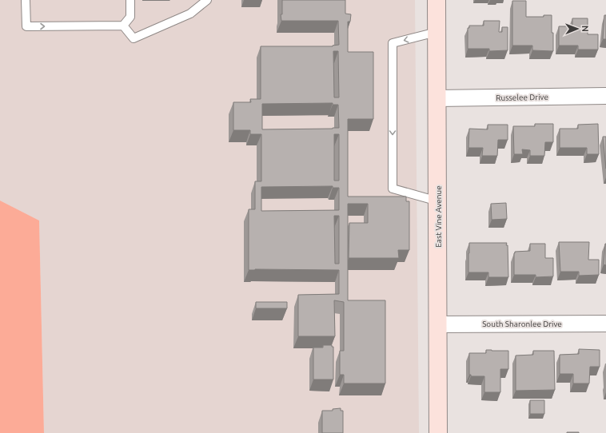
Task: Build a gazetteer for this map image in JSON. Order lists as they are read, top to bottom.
{
  "streets": {
    "street": ["Russelee Drive", "East Vine Avenue", "South Sharonlee Drive"]
  },
  "crossings": [
    ["Russelee Drive", "East Vine Avenue"],
    ["East Vine Avenue", "South Sharonlee Drive"]
  ],
  "north": "right"
}
